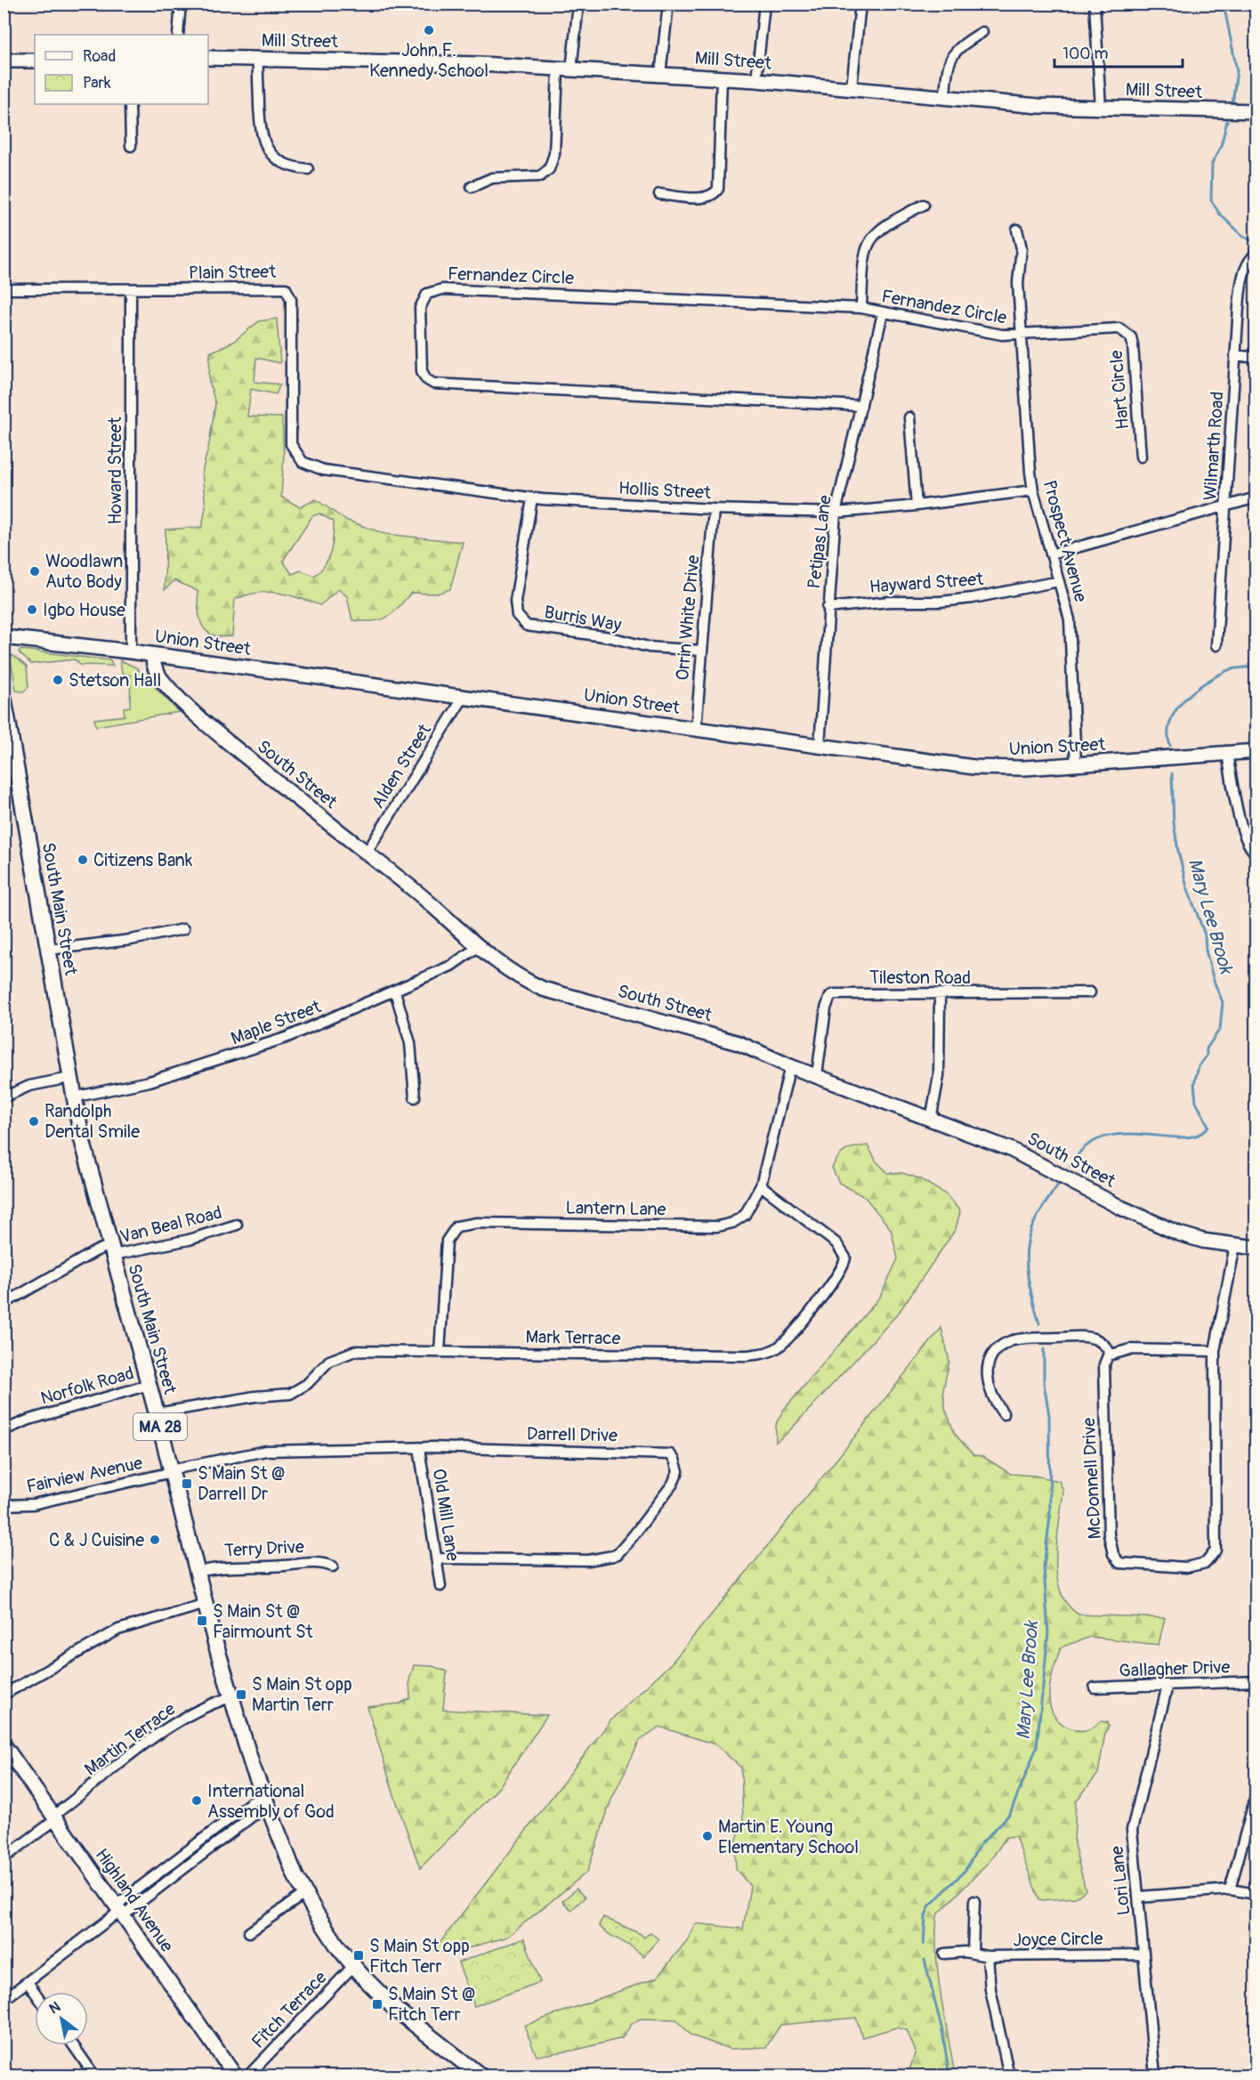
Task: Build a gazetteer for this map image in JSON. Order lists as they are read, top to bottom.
{
  "streets": {
    "main road": [
      "Mill Street",
      "Union Street",
      "South Street",
      "South Main Street",
      "MA 28",
      "Highland Avenue"
    ],
    "street": [
      "Plain Street",
      "Fernandez Circle",
      "Hart Circle",
      "Wilmarth Road",
      "Howard Street",
      "Hollis Street",
      "Prospect Avenue",
      "Petipas Lane",
      "Hayward Street",
      "Orrin White Drive",
      "Burris Way",
      "Alden Street",
      "Tileston Road",
      "Maple Street",
      "Lantern Lane",
      "Van Beal Road",
      "Mark Terrace",
      "Norfolk Road",
      "Darrell Drive",
      "Fairview Avenue",
      "McDonnell Drive",
      "Old Mill Lane",
      "Terry Drive",
      "Gallagher Drive",
      "Martin Terrace",
      "Lori Lane",
      "Joyce Circle",
      "Fitch Terrace"
    ]
  },
  "crossings": [
    ["Plain Street", "Howard Street"],
    ["Plain Street", "Hollis Street"],
    ["Fernandez Circle", "Hart Circle"],
    ["Fernandez Circle", "Prospect Avenue"],
    ["Fernandez Circle", "Petipas Lane"],
    ["Hart Circle", "Prospect Avenue"],
    ["Howard Street", "Union Street"],
    ["Hollis Street", "Prospect Avenue"],
    ["Hollis Street", "Petipas Lane"],
    ["Hollis Street", "Orrin White Drive"],
    ["Hollis Street", "Burris Way"],
    ["Prospect Avenue", "Hayward Street"],
    ["Prospect Avenue", "Union Street"],
    ["Petipas Lane", "Hayward Street"],
    ["Petipas Lane", "Union Street"],
    ["Orrin White Drive", "Burris Way"],
    ["Orrin White Drive", "Union Street"],
    ["Union Street", "Alden Street"],
    ["Union Street", "South Street"],
    ["Alden Street", "South Street"],
    ["South Street", "Tileston Road"],
    ["South Street", "Maple Street"],
    ["South Street", "Lantern Lane"],
    ["South Street", "McDonnell Drive"],
    ["South Main Street", "Maple Street"],
    ["South Main Street", "Van Beal Road"],
    ["South Main Street", "Mark Terrace"],
    ["South Main Street", "Norfolk Road"],
    ["South Main Street", "Darrell Drive"],
    ["South Main Street", "Fairview Avenue"],
    ["South Main Street", "Terry Drive"],
    ["South Main Street", "Martin Terrace"],
    ["South Main Street", "Fitch Terrace"],
    ["Lantern Lane", "Mark Terrace"],
    ["Darrell Drive", "Fairview Avenue"],
    ["Darrell Drive", "Old Mill Lane"],
    ["Gallagher Drive", "Lori Lane"],
    ["Martin Terrace", "Highland Avenue"],
    ["Lori Lane", "Joyce Circle"]
  ],
  "water": ["Mary Lee Brook"],
  "places": {
    "other": [
      "John F. Kennedy School",
      "Woodlawn Auto Body",
      "Igbo House",
      "Stetson Hall",
      "Citizens Bank",
      "Randolph Dental Smile",
      "C & J Cuisine",
      "International Assembly of God",
      "Martin E. Young Elementary School"
    ],
    "transit": [
      "S Main St @ Darrell Dr",
      "S Main St @ Fairmount St",
      "S Main St opp Martin Terr",
      "S Main St opp Fitch Terr",
      "S Main St @ Fitch Terr"
    ]
  },
  "legend": ["Road", "Park"],
  "scale_bar": "100 m",
  "north": "top left"
}
